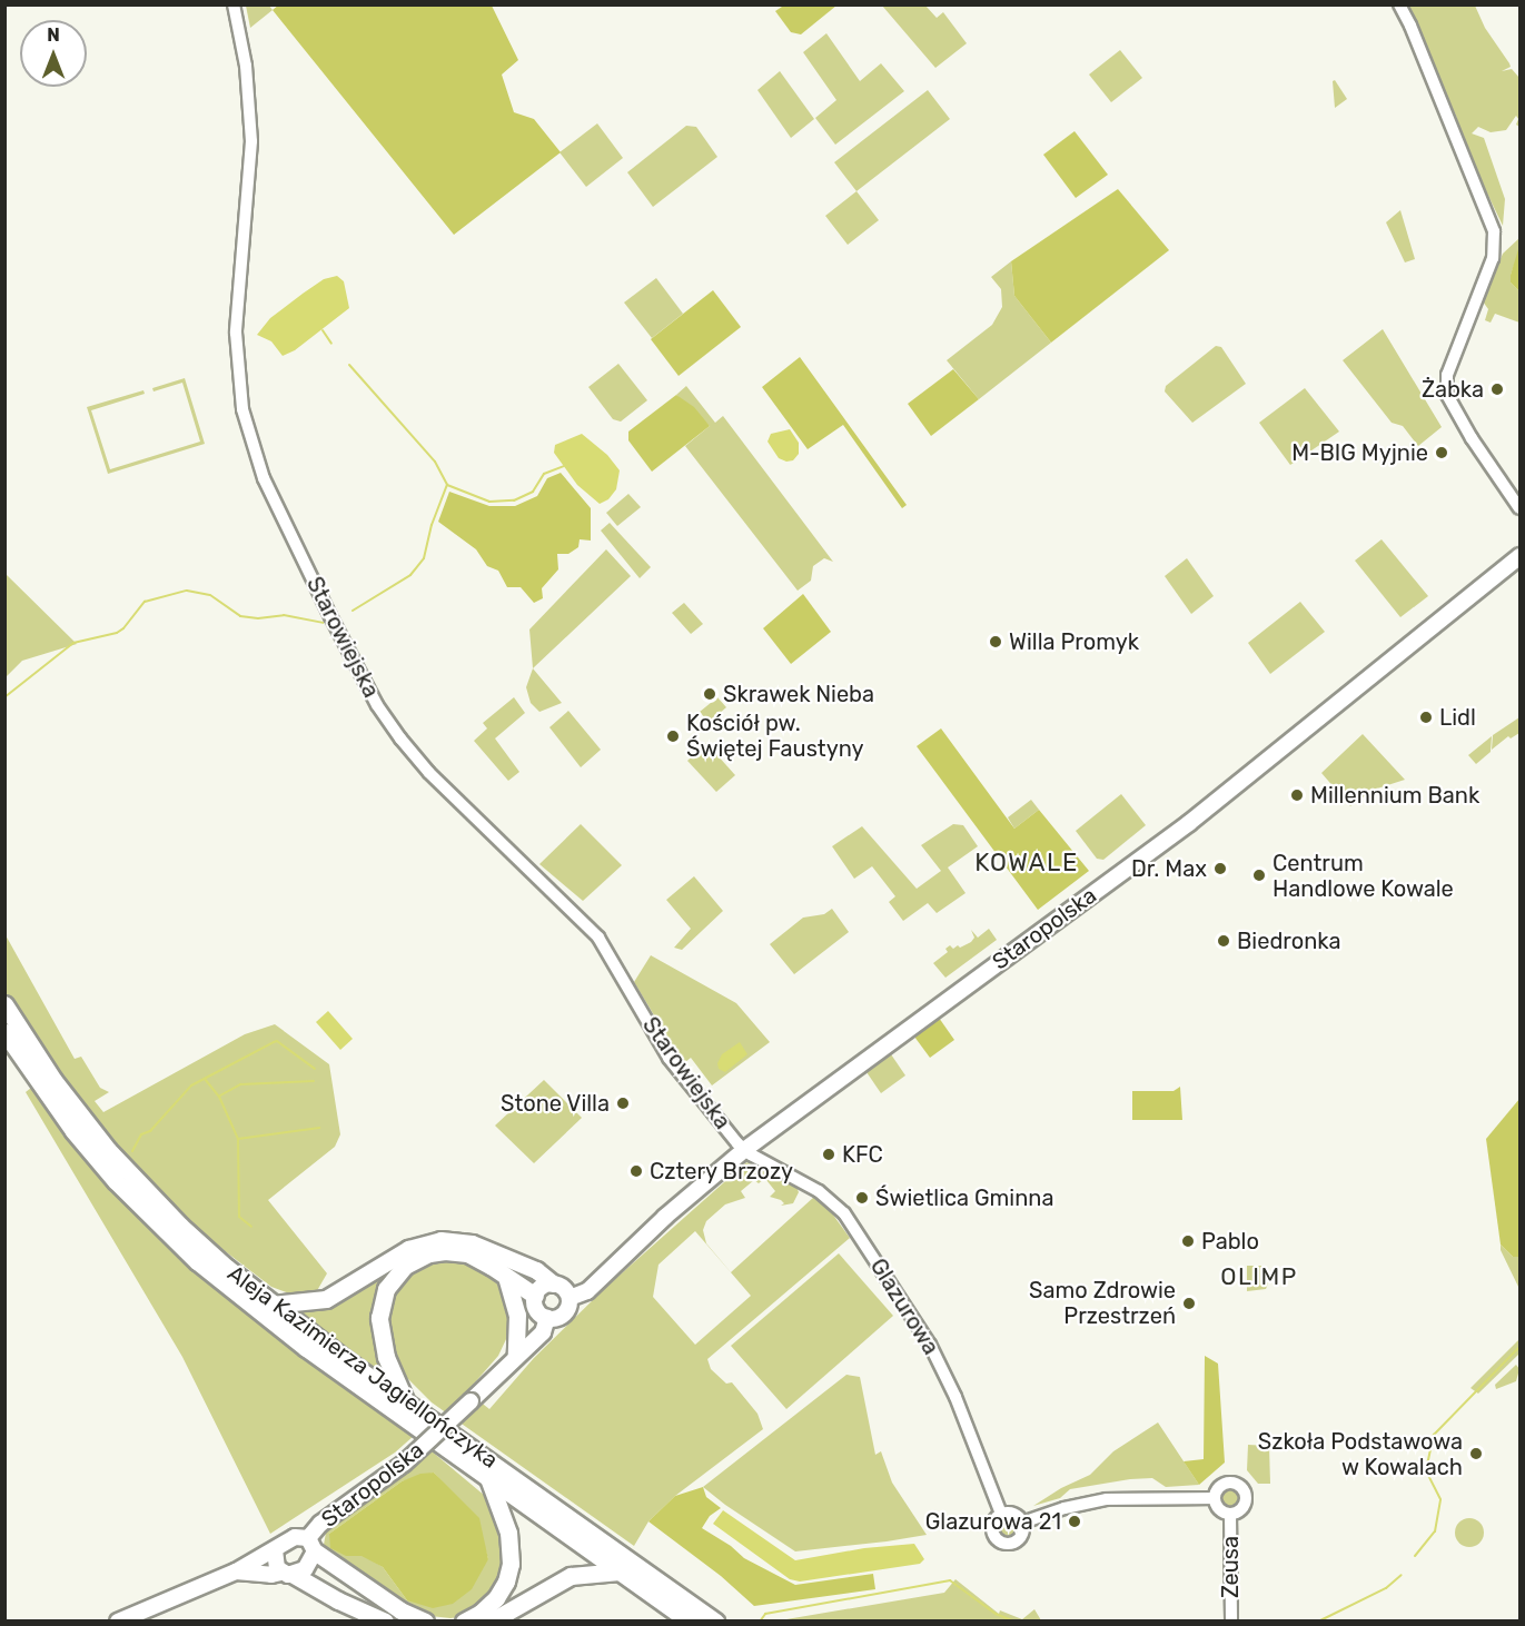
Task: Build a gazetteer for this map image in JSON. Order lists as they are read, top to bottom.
{
  "streets": {
    "highway": ["Aleja Kazimierza Jagiellończyka"],
    "main road": ["Staropolska"],
    "street": ["Starowiejska", "Glazurowa", "Zeusa"]
  },
  "crossings": [
    ["Starowiejska", "Staropolska"],
    ["Starowiejska", "Glazurowa"],
    ["Staropolska", "Glazurowa"]
  ],
  "districts": ["KOWALE", "OLIMP"],
  "places": [
    "Żabka",
    "M-BIG Myjnie",
    "Willa Promyk",
    "Skrawek Nieba",
    "Lidl",
    "Kościół pw. Świętej Faustyny",
    "Millennium Bank",
    "Dr. Max",
    "Centrum Handlowe Kowale",
    "Biedronka",
    "Stone Villa",
    "KFC",
    "Cztery Brzozy",
    "Świetlica Gminna",
    "Pablo",
    "Samo Zdrowie Przestrzeń",
    "Szkoła Podstawowa w Kowalach",
    "Glazurowa 21"
  ],
  "north": "top"
}
